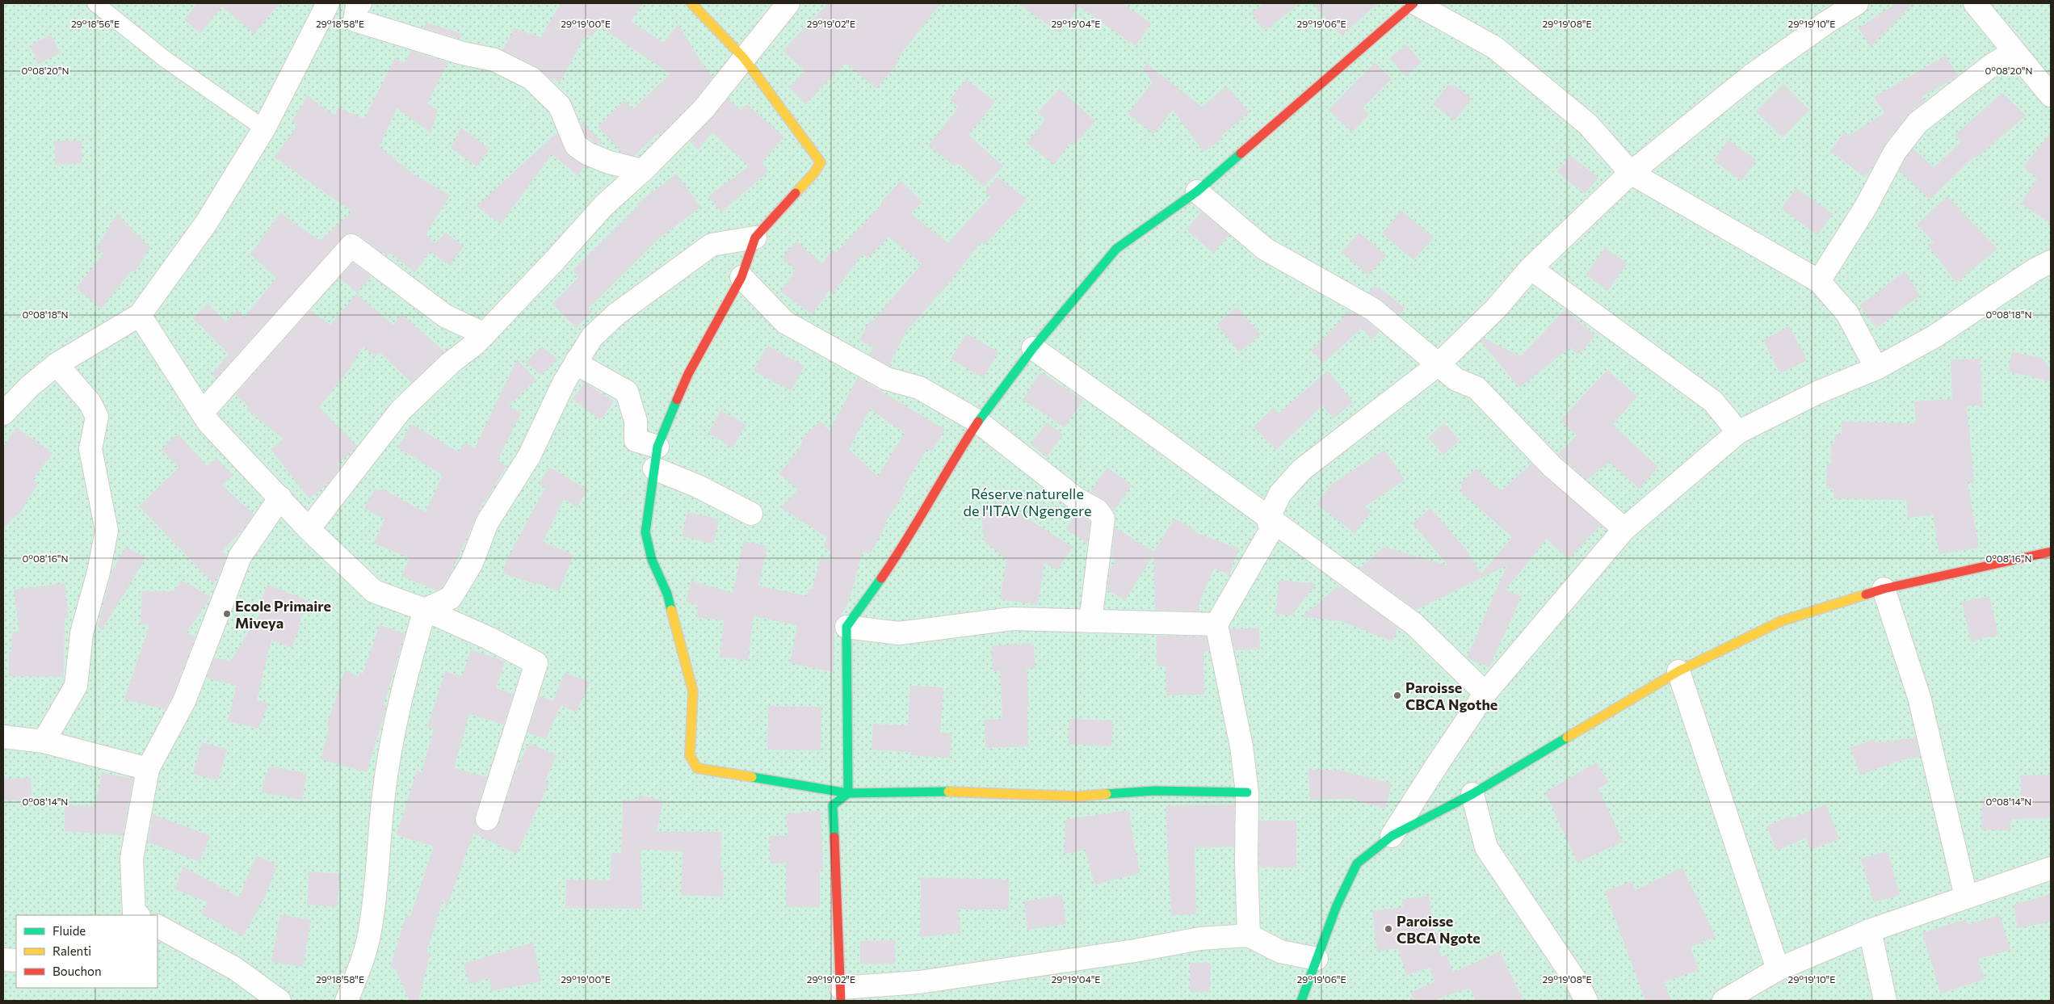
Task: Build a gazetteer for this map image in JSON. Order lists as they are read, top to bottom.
{
  "parks": ["Réserve naturelle de l'ITAV (Ngengere"],
  "places": ["Ecole Primaire Miveya", "Paroisse CBCA Ngothe", "Paroisse CBCA Ngote"],
  "legend": ["Fluide", "Ralenti", "Bouchon"],
  "coordinates": [
    "29°18'56\"E",
    "29°18'58\"E",
    "29°19'00\"E",
    "29°19'02\"E",
    "29°19'04\"E",
    "29°19'06\"E",
    "29°19'08\"E",
    "29°19'10\"E",
    "0°08'20\"N",
    "0°08'18\"N",
    "0°08'16\"N",
    "0°08'14\"N"
  ]
}
